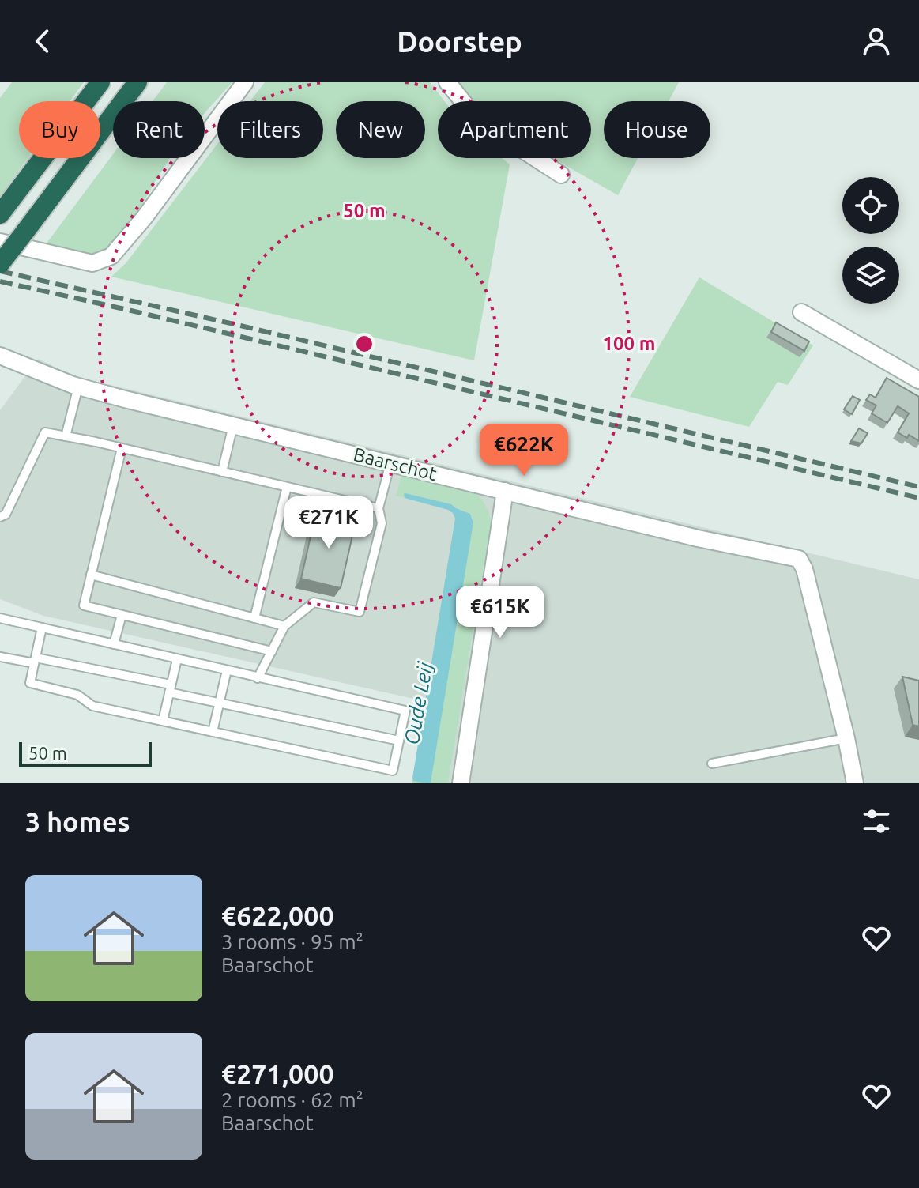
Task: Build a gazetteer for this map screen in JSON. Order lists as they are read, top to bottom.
{
  "streets": {
    "street": ["Baarschot"]
  },
  "water": ["Oude Leij"],
  "scale_bar": "50 m",
  "page": {
    "header": "Doorstep",
    "chip": [
      "Buy",
      "Rent",
      "Filters",
      "New",
      "Apartment",
      "House"
    ],
    "price": ["€622K", "€271K", "€615K"],
    "scale": "50 m",
    "heading": "3 homes",
    "list": [
      {
        "name": "€622,000",
        "note": "3 rooms · 95 m² · Baarschot"
      },
      {
        "name": "€271,000",
        "note": "2 rooms · 62 m² · Baarschot"
      }
    ]
  },
  "rings": ["50 m", "100 m"]
}
